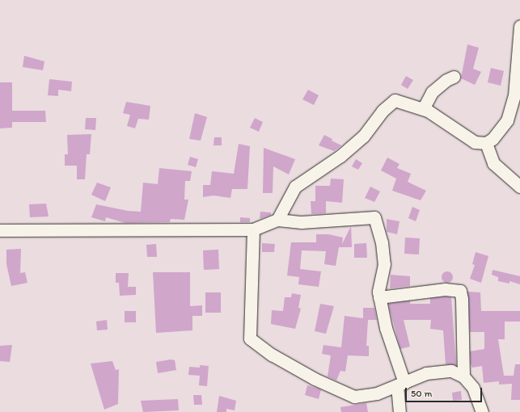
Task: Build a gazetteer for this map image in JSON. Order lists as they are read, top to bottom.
{
  "scale_bar": "50 m"
}
